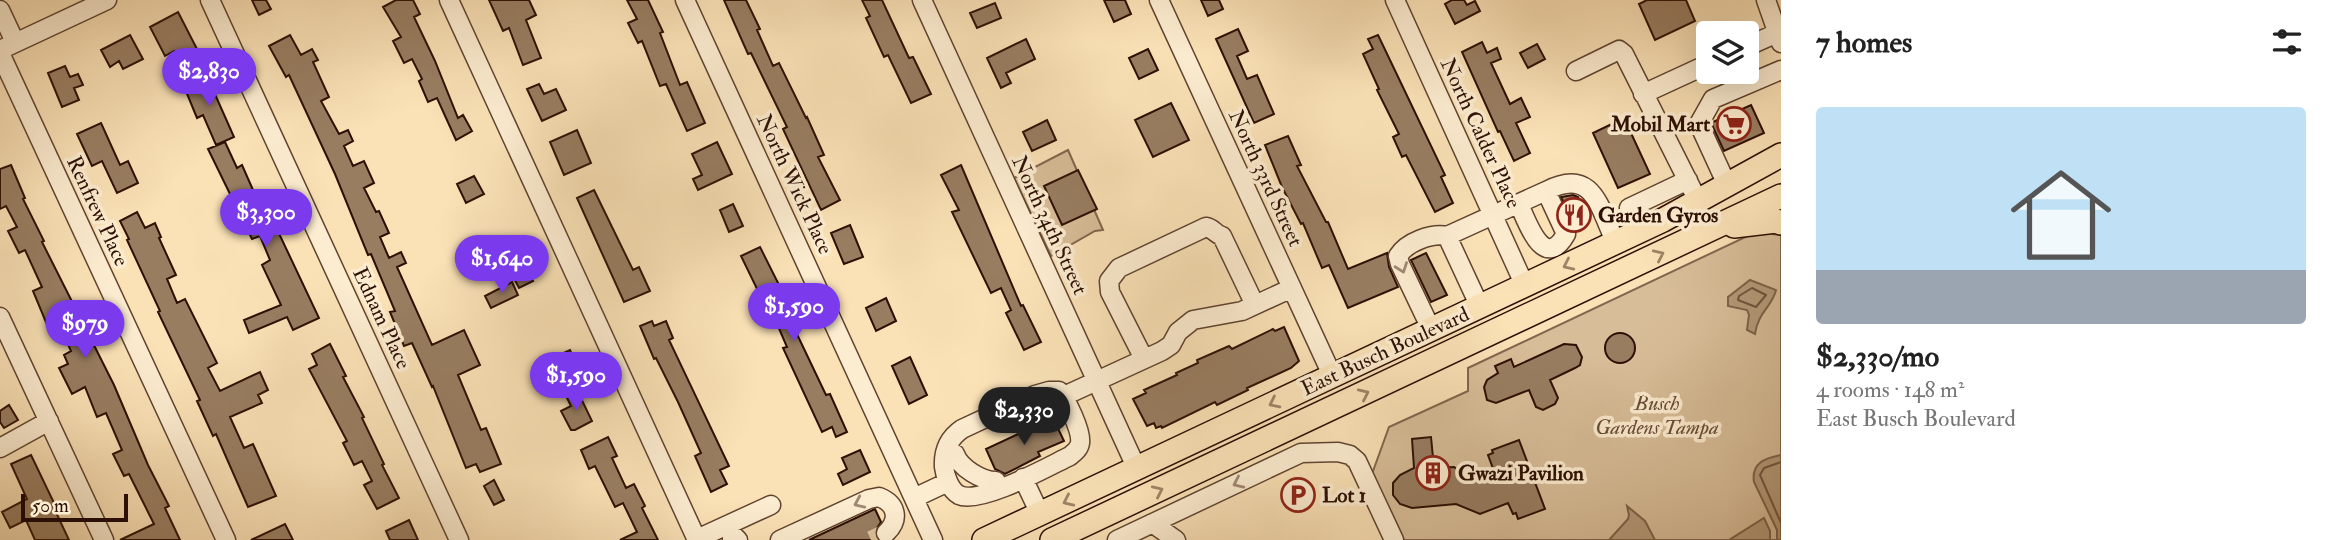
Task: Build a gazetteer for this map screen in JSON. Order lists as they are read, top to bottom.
{
  "streets": {
    "main road": ["East Busch Boulevard"],
    "street": [
      "North Calder Place",
      "North 33rd Street",
      "North Wick Place",
      "Renfrew Place",
      "North 34th Street",
      "Ednam Place"
    ]
  },
  "crossings": [
    ["North Calder Place", "East Busch Boulevard"],
    ["North 33rd Street", "East Busch Boulevard"],
    ["North 34th Street", "East Busch Boulevard"]
  ],
  "parks": ["Busch Gardens Tampa"],
  "places": {
    "supermarket": ["Mobil Mart"],
    "restaurant": ["Garden Gyros"],
    "building": ["Gwazi Pavilion"],
    "parking": ["Lot 1"]
  },
  "scale_bar": "50 m",
  "page": {
    "heading": "7 homes",
    "price": [
      "$2,830",
      "$3,300",
      "$1,640",
      "$1,590",
      "$979",
      "$1,590",
      "$2,330"
    ],
    "list": [
      {
        "name": "$2,330/mo",
        "note": "4 rooms · 148 m² · East Busch Boulevard"
      }
    ],
    "scale": "50 m"
  }
}
